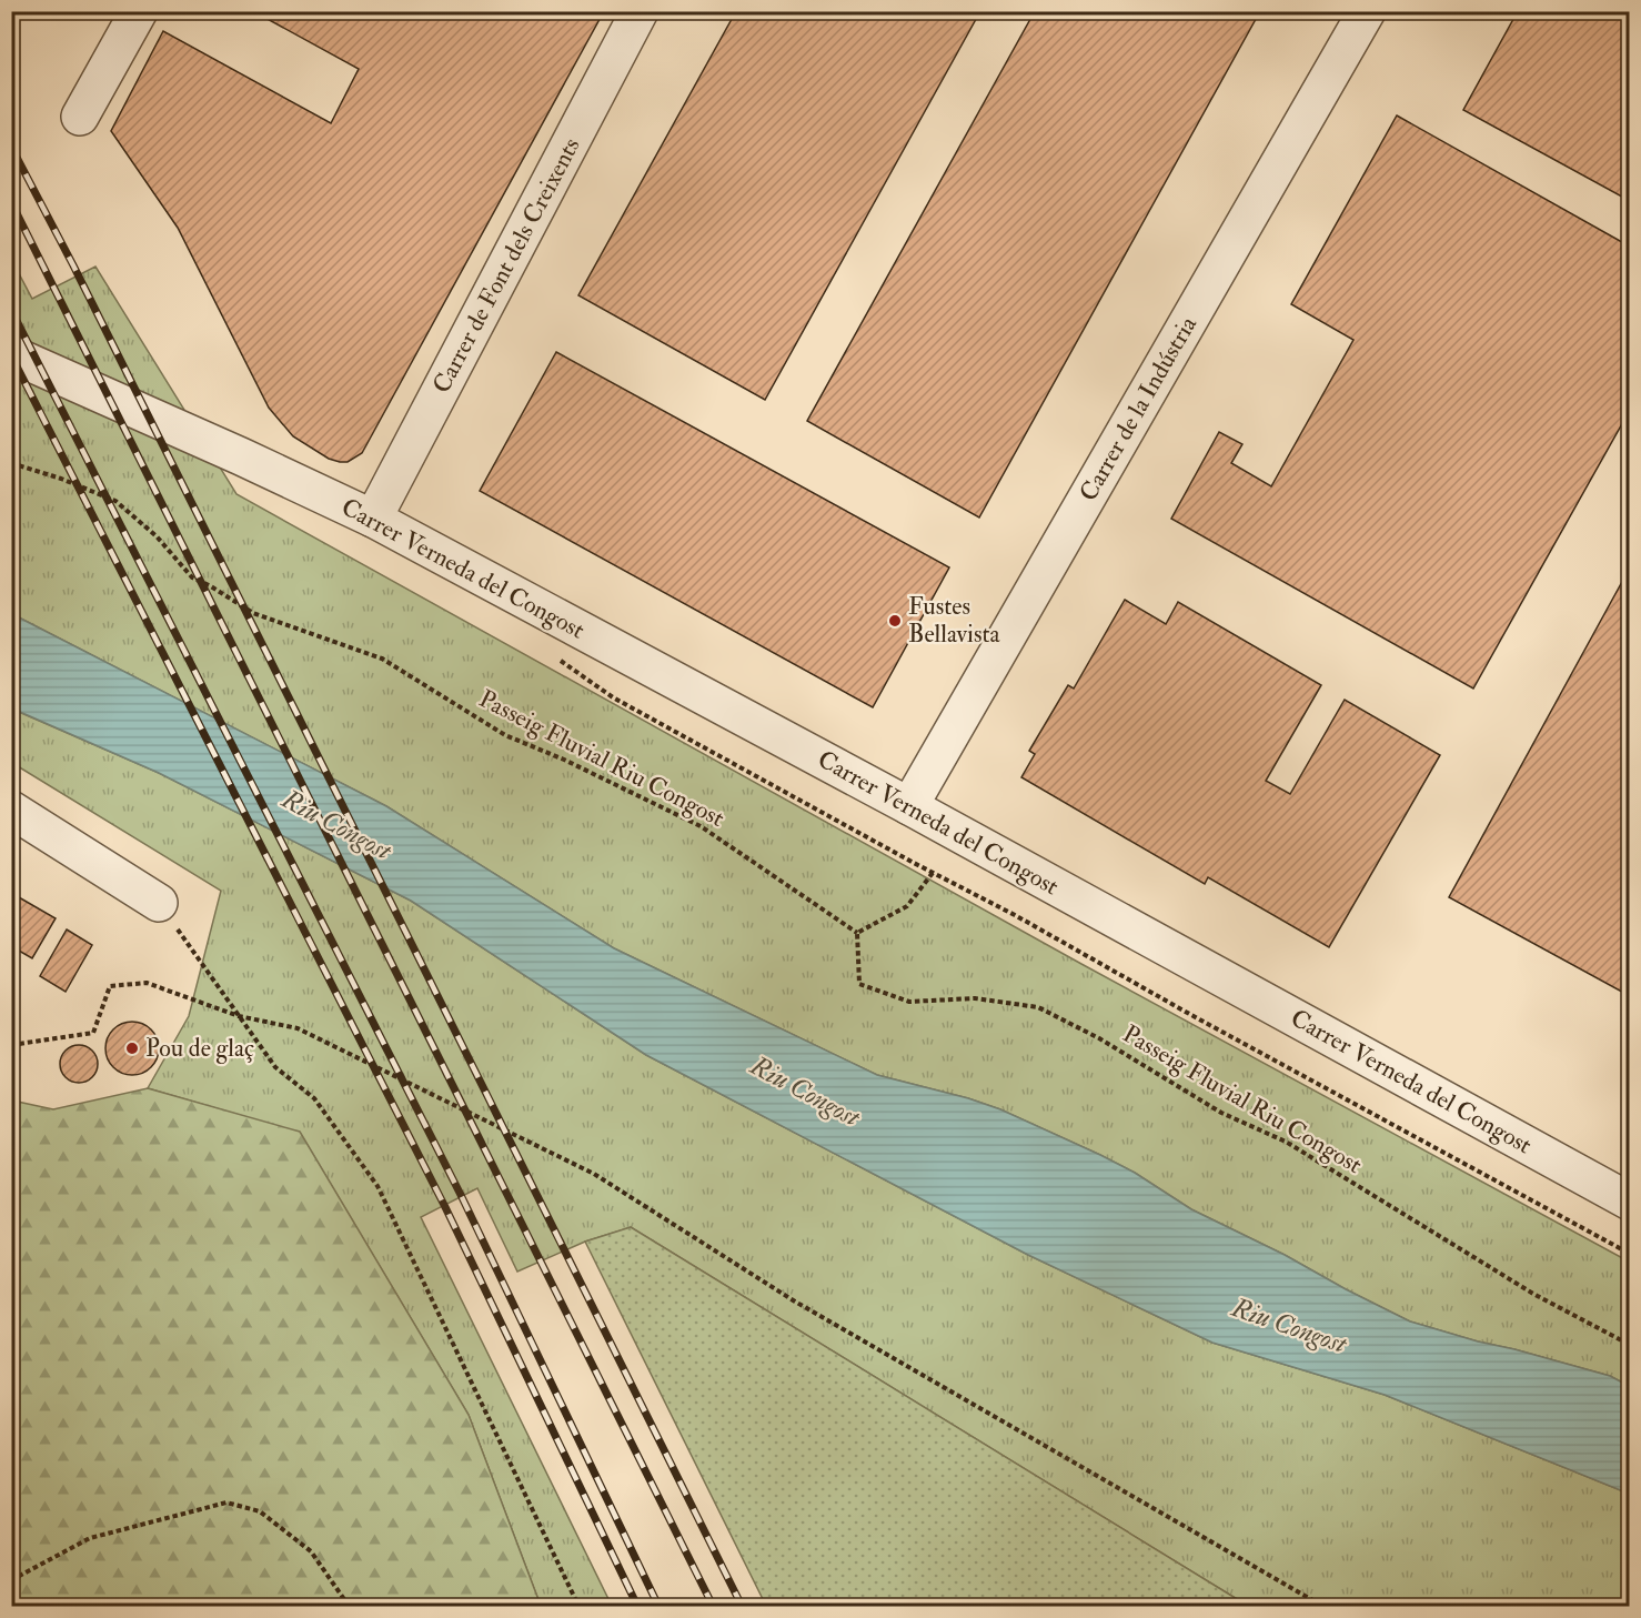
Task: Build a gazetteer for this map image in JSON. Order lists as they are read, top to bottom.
{
  "streets": {
    "street": ["Carrer de Font dels Creixents", "Carrer de la Indústria", "Carrer Verneda del Congost"],
    "path": ["Passeig Fluvial Riu Congost"]
  },
  "crossings": [
    ["Carrer de Font dels Creixents", "Carrer Verneda del Congost"],
    ["Carrer de la Indústria", "Carrer Verneda del Congost"]
  ],
  "water": ["Riu Congost"],
  "places": ["Fustes Bellavista", "Pou de glaç"]
}
